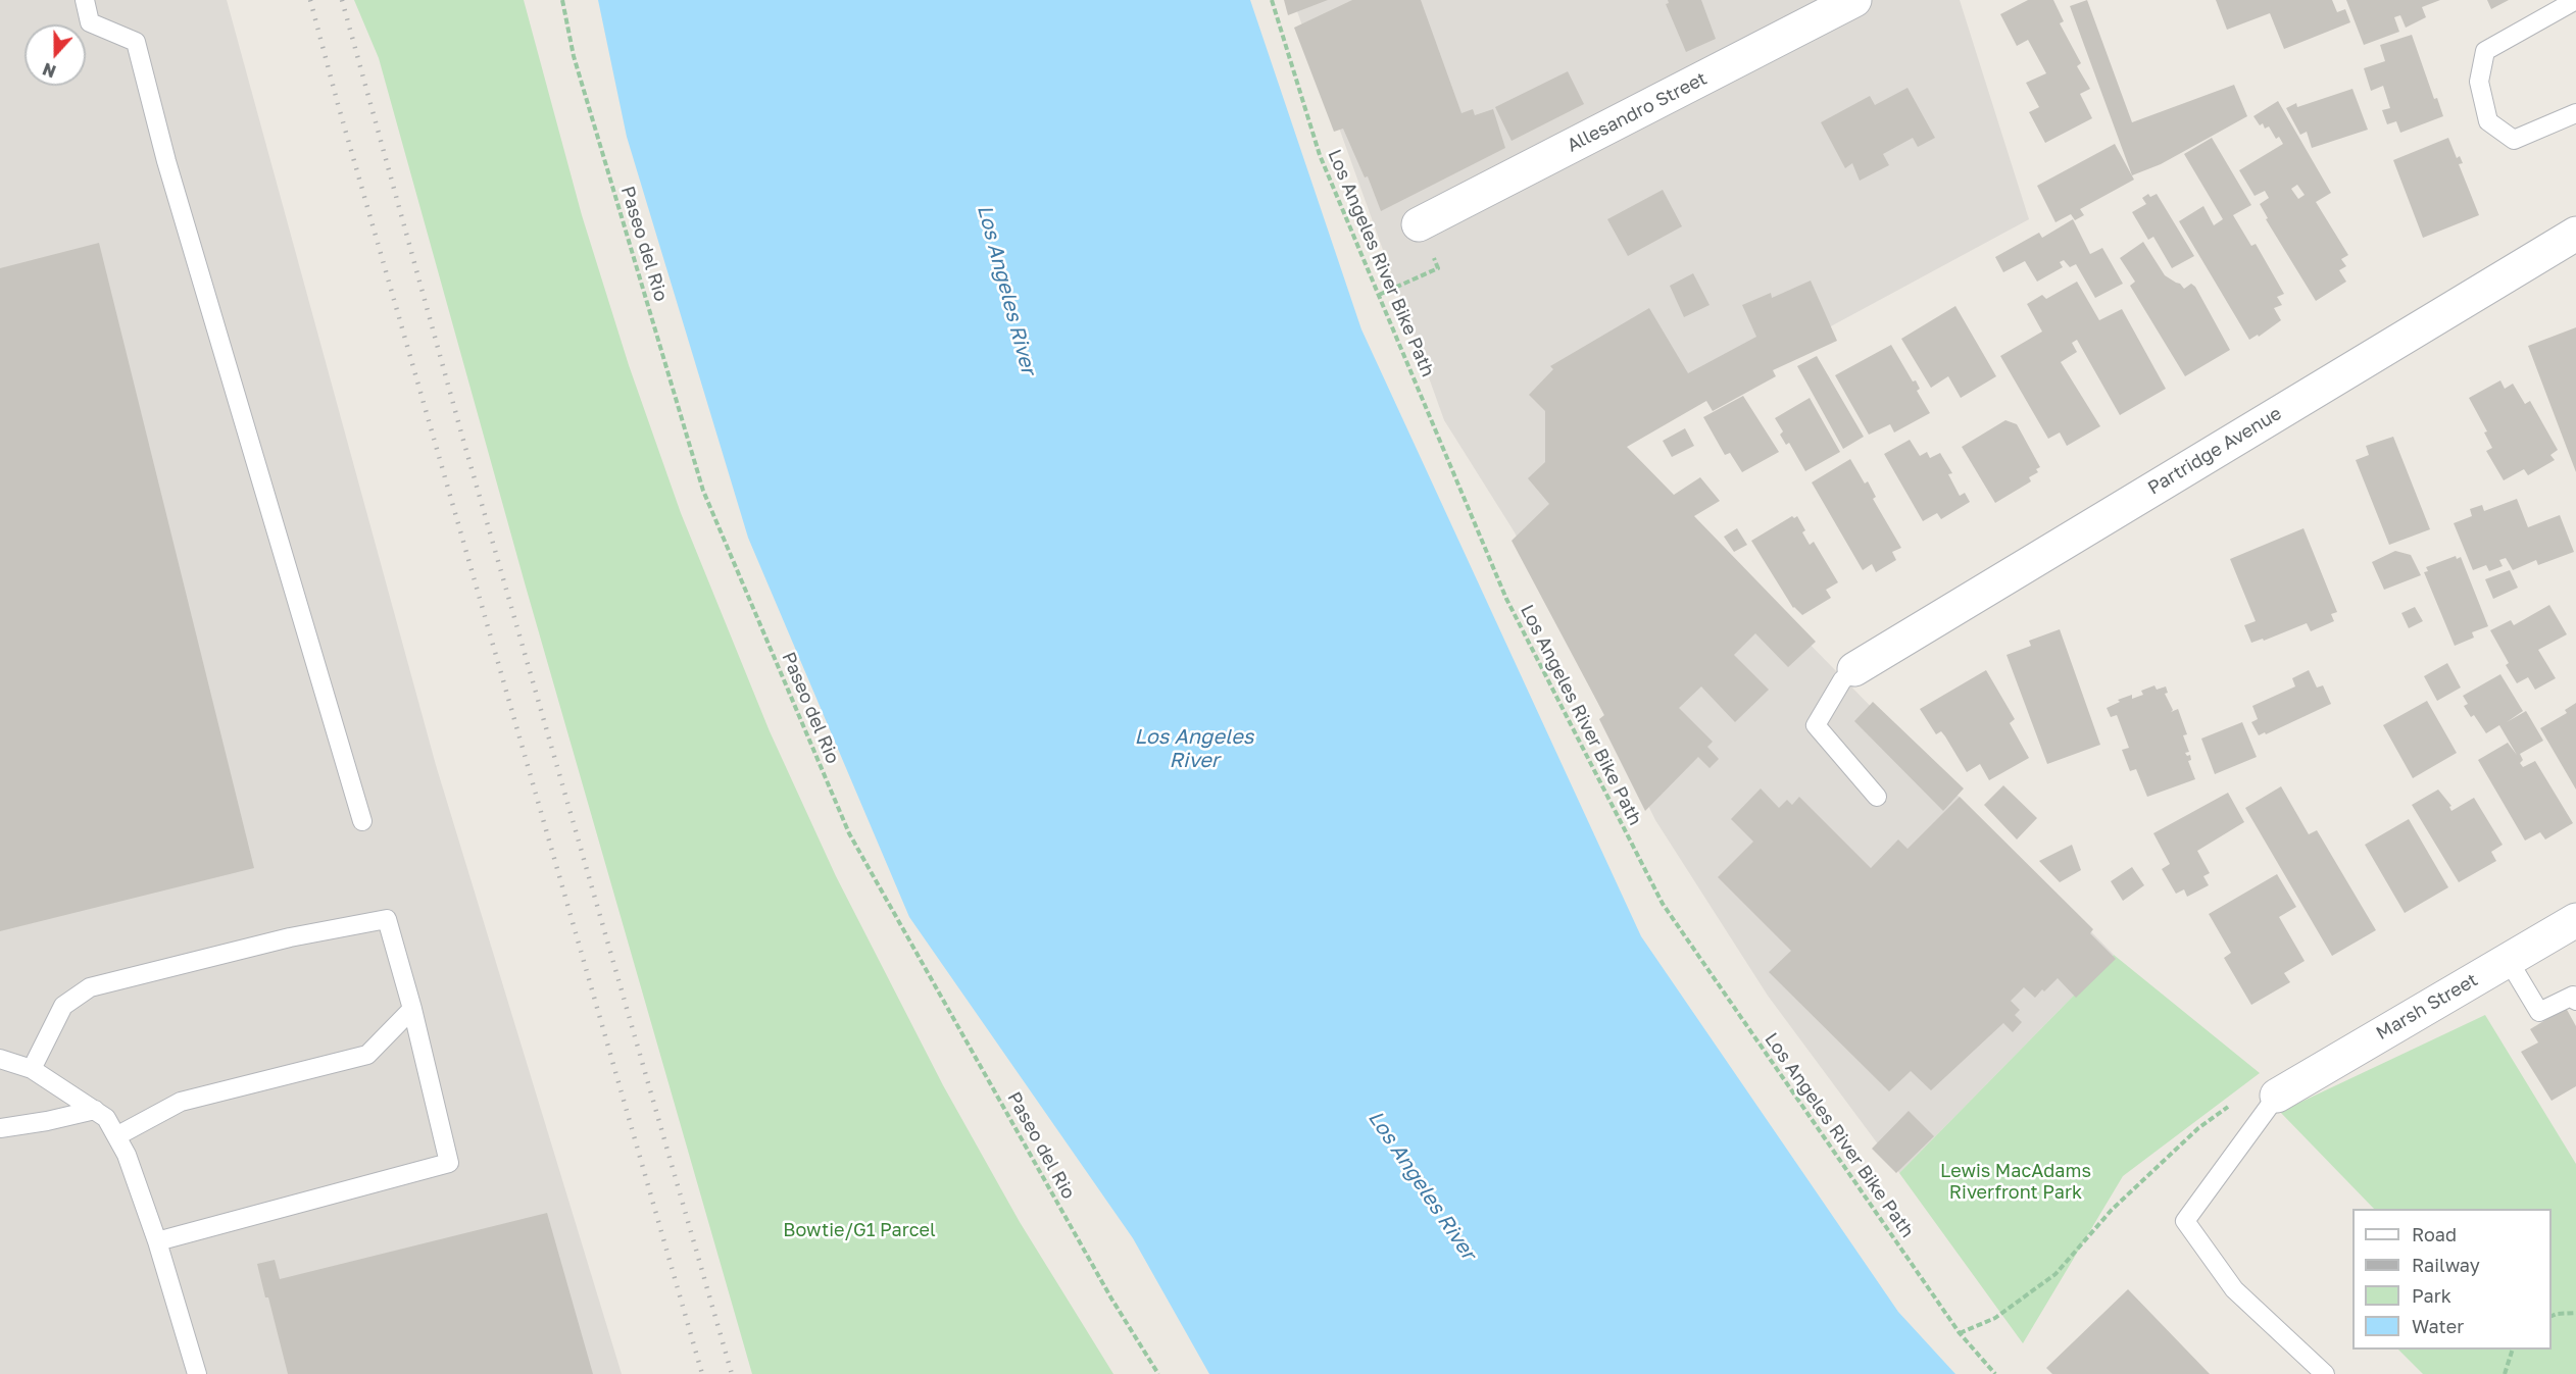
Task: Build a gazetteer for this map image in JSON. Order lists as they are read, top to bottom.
{
  "streets": {
    "street": ["Allesandro Street", "Partridge Avenue", "Marsh Street"],
    "path": ["Paseo del Rio", "Los Angeles River Bike Path"]
  },
  "water": ["Los Angeles River"],
  "parks": ["Lewis MacAdams Riverfront Park", "Bowtie/G1 Parcel"],
  "legend": [
    "Road",
    "Railway",
    "Park",
    "Water"
  ],
  "north": "bottom"
}
